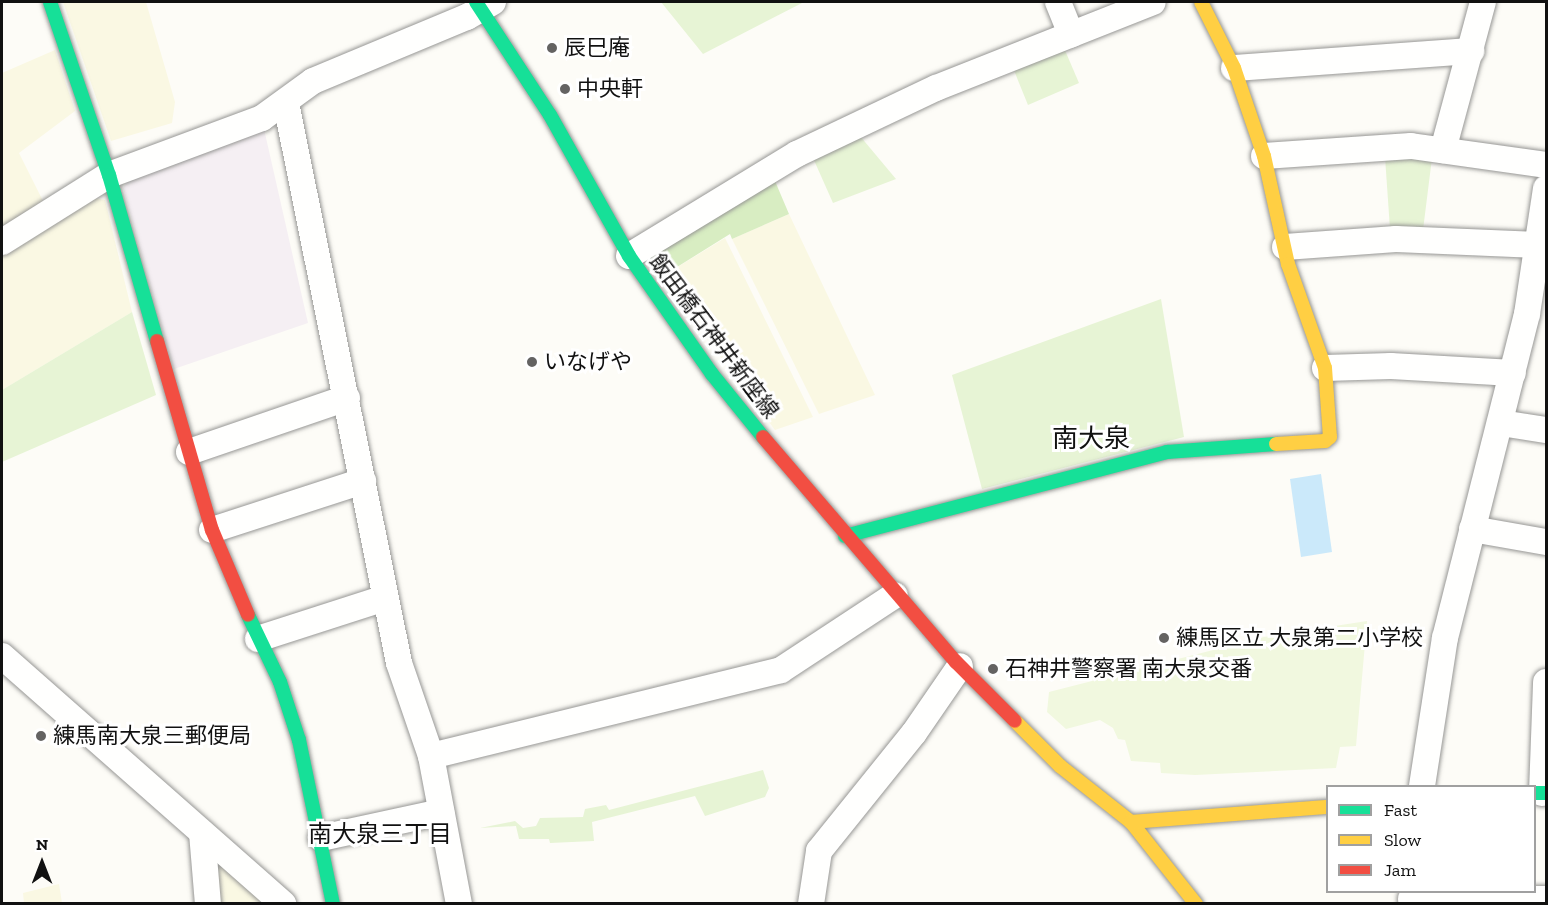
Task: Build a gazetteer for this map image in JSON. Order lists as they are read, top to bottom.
{
  "streets": {
    "street": ["飯田橋石神井新座線"]
  },
  "districts": ["南大泉", "南大泉三丁目"],
  "places": [
    "辰巳庵",
    "中央軒",
    "いなげや",
    "練馬区立 大泉第二小学校",
    "石神井警察署 南大泉交番",
    "練馬南大泉三郵便局"
  ],
  "legend": ["Fast", "Slow", "Jam"],
  "north": "top"
}
